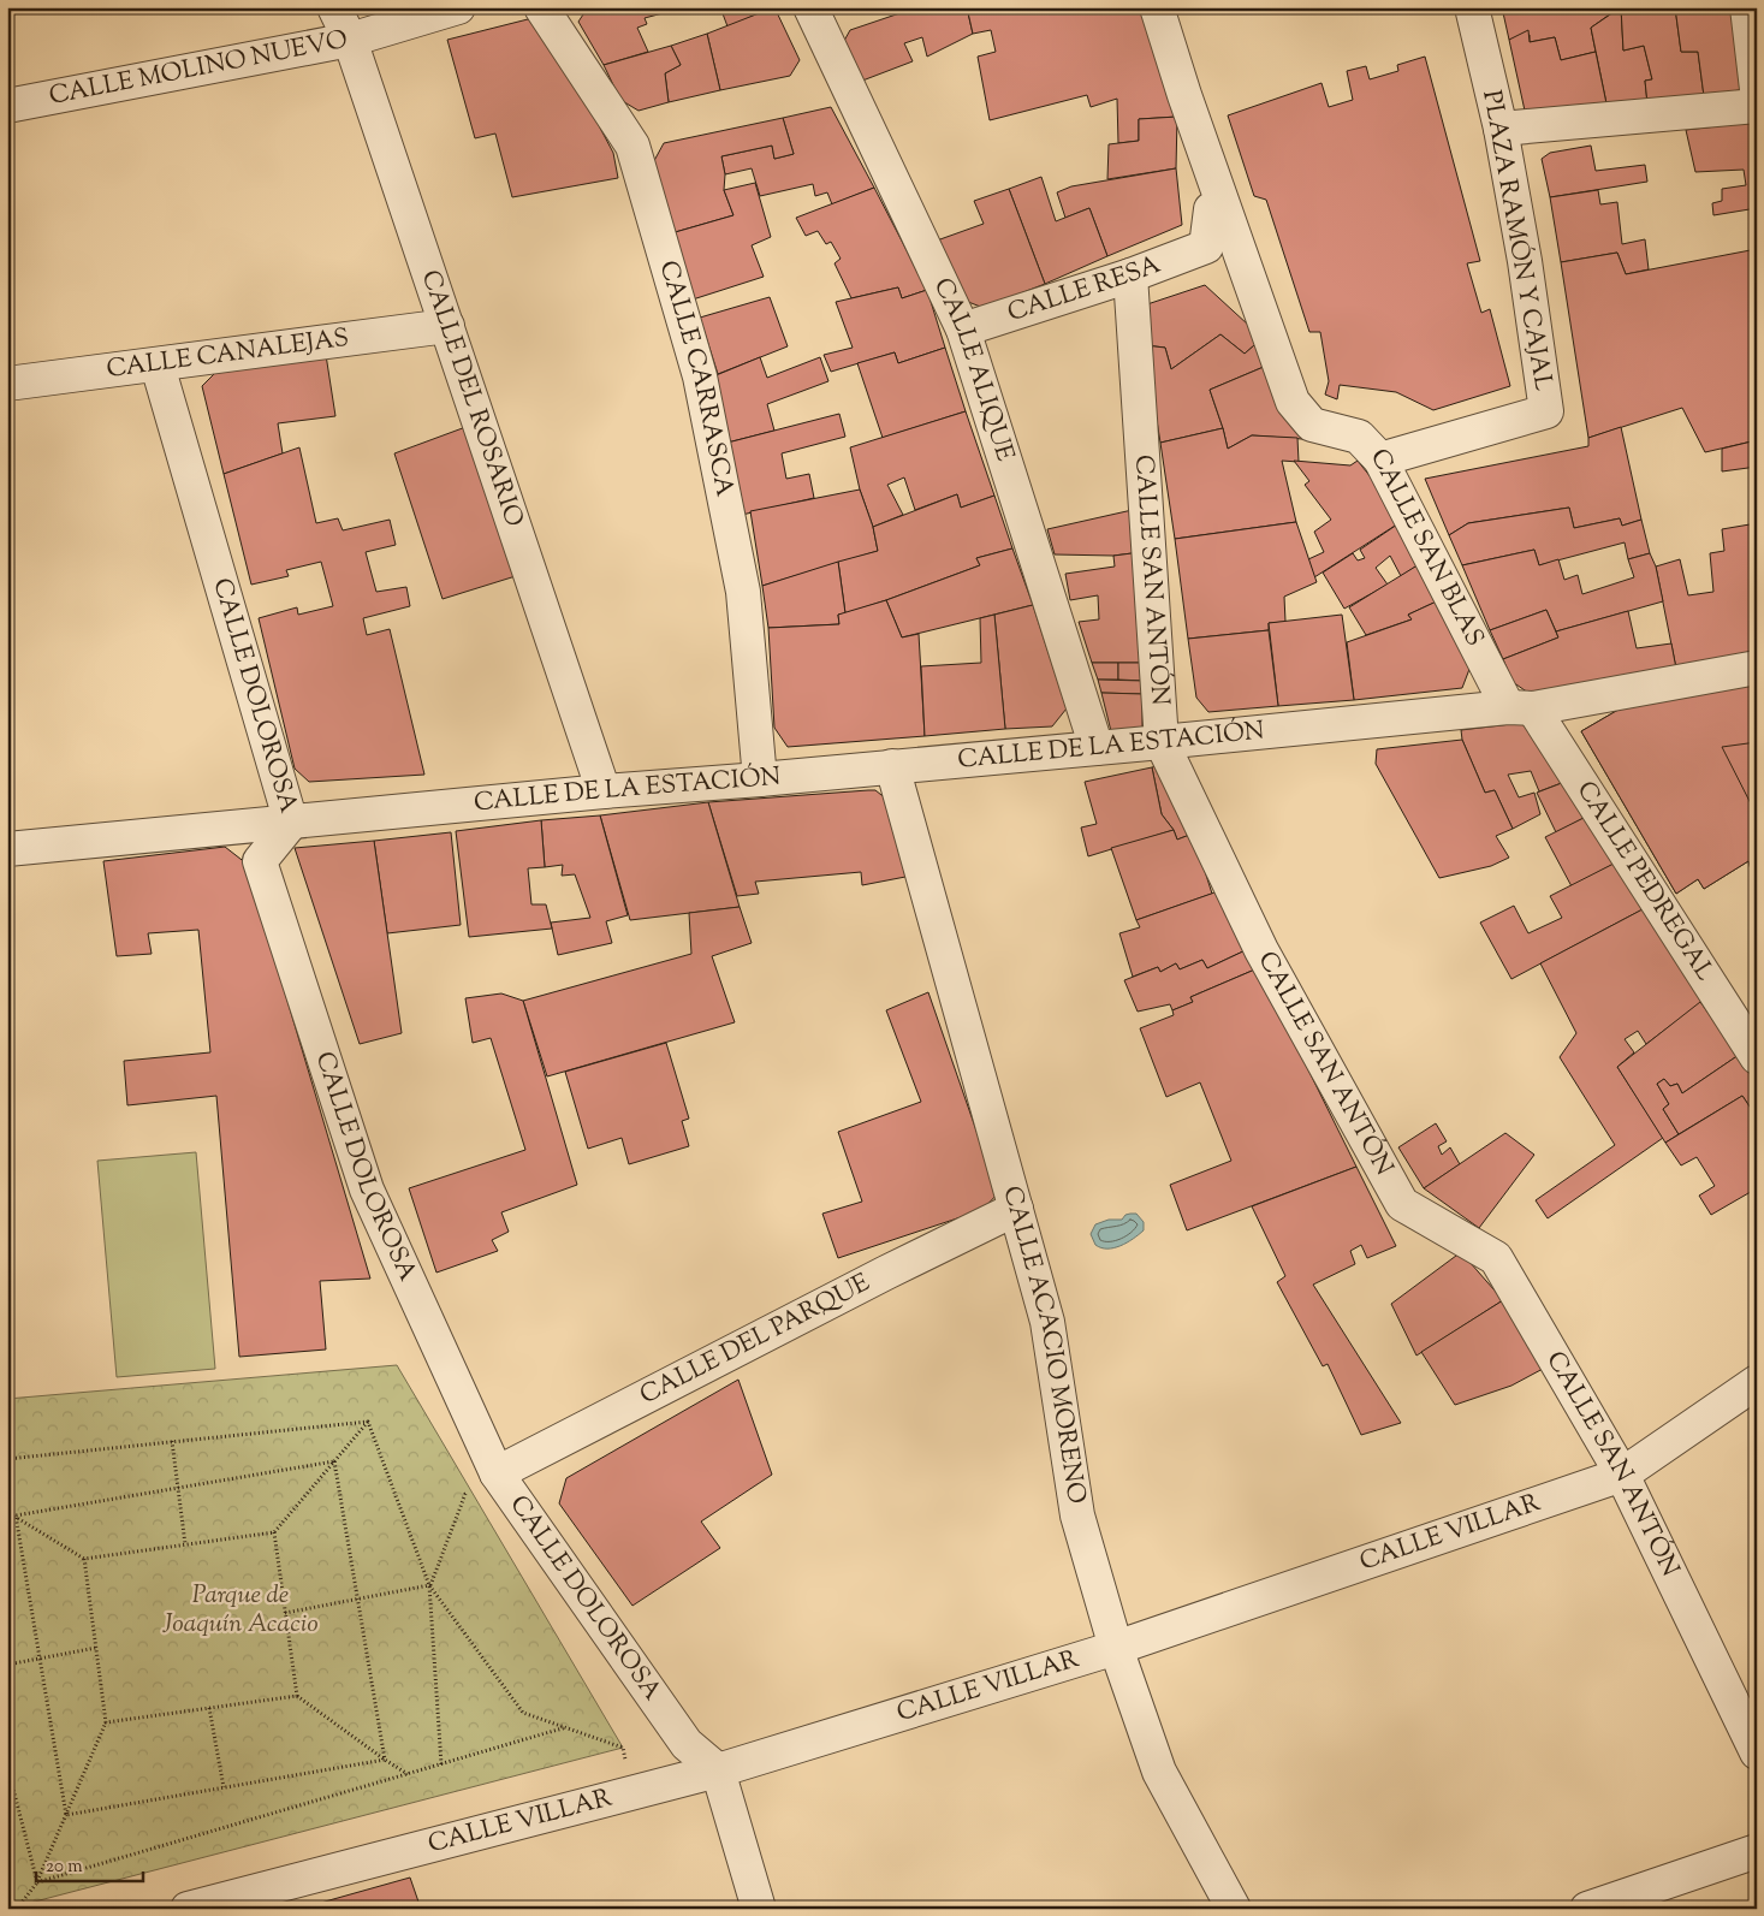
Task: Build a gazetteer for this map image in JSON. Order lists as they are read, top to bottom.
{
  "streets": {
    "street": [
      "CALLE MOLINO NUEVO",
      "PLAZA RAMÓN Y CAJAL",
      "CALLE RESA",
      "CALLE CANALEJAS",
      "CALLE ALIQUE",
      "CALLE CARRASCA",
      "CALLE DEL ROSARIO",
      "CALLE SAN BLAS",
      "CALLE SAN ANTÓN",
      "CALLE DOLOROSA",
      "CALLE DE LA ESTACIÓN",
      "CALLE PEDREGAL",
      "CALLE DEL PARQUE",
      "CALLE ACACIO MORENO",
      "CALLE VILLAR"
    ]
  },
  "crossings": [
    ["CALLE MOLINO NUEVO", "CALLE DEL ROSARIO"],
    ["PLAZA RAMÓN Y CAJAL", "CALLE SAN BLAS"],
    ["CALLE RESA", "CALLE ALIQUE"],
    ["CALLE RESA", "CALLE SAN ANTÓN"],
    ["CALLE CANALEJAS", "CALLE DEL ROSARIO"],
    ["CALLE CANALEJAS", "CALLE DOLOROSA"],
    ["CALLE ALIQUE", "CALLE DE LA ESTACIÓN"],
    ["CALLE CARRASCA", "CALLE DE LA ESTACIÓN"],
    ["CALLE DEL ROSARIO", "CALLE DE LA ESTACIÓN"],
    ["CALLE SAN BLAS", "CALLE DE LA ESTACIÓN"],
    ["CALLE SAN BLAS", "CALLE PEDREGAL"],
    ["CALLE SAN ANTÓN", "CALLE DE LA ESTACIÓN"],
    ["CALLE SAN ANTÓN", "CALLE VILLAR"],
    ["CALLE DOLOROSA", "CALLE DE LA ESTACIÓN"],
    ["CALLE DOLOROSA", "CALLE DEL PARQUE"],
    ["CALLE DOLOROSA", "CALLE VILLAR"],
    ["CALLE DE LA ESTACIÓN", "CALLE PEDREGAL"],
    ["CALLE DE LA ESTACIÓN", "CALLE ACACIO MORENO"],
    ["CALLE DEL PARQUE", "CALLE ACACIO MORENO"],
    ["CALLE ACACIO MORENO", "CALLE VILLAR"]
  ],
  "parks": ["Parque de Joaquín Acacio"],
  "scale_bar": "20 m"
}
